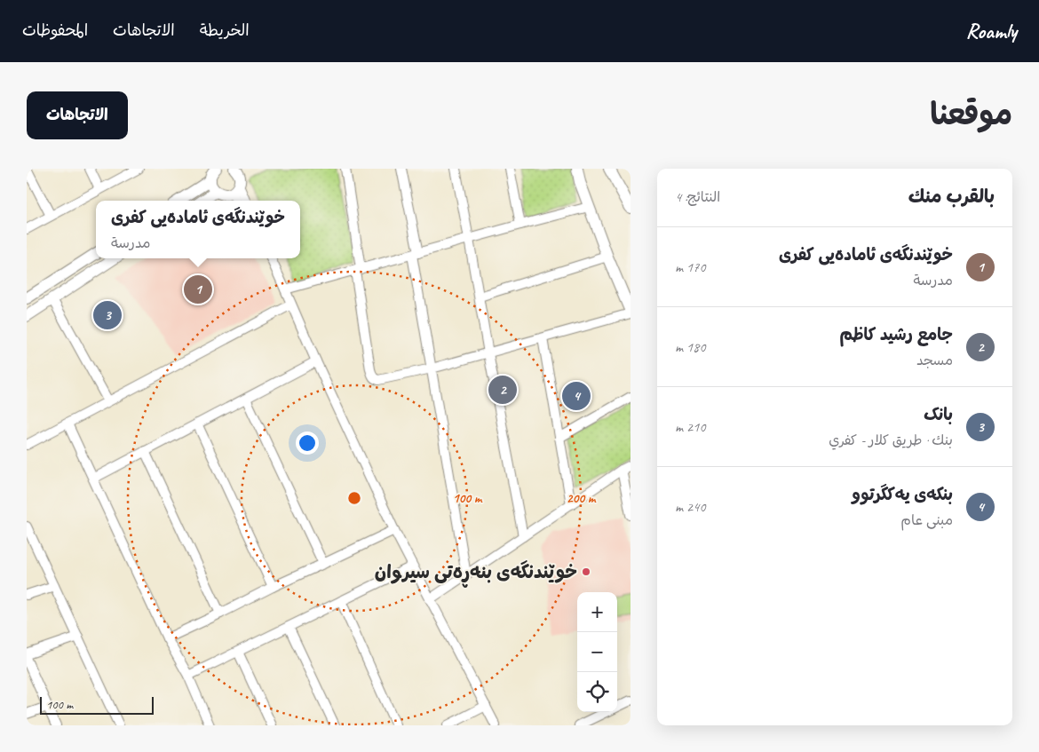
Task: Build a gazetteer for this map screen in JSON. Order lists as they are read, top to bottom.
{
  "places": ["خوێندنگەی بنەڕەتی سیروان"],
  "scale_bar": "100 m",
  "page": {
    "header": "Roamly",
    "nav": ["الخريطة", "الاتجاهات", "المحفوظات"],
    "title": "موقعنا",
    "buttons": "الاتجاهات",
    "heading": ["بالقرب منك", "النتائج: 4"],
    "popup": ["خوێندنگەی ئامادەیی کفری", "مدرسة"],
    "list": [
      {
        "mark": "1",
        "name": "خوێندنگەی ئامادەیی کفری",
        "note": "مدرسة",
        "value": "170 m"
      },
      {
        "mark": "2",
        "name": "جامع رشيد كاظم",
        "note": "مسجد",
        "value": "180 m"
      },
      {
        "mark": "3",
        "name": "بانک",
        "note": "بنك · طريق كلار - كفري",
        "value": "210 m"
      },
      {
        "mark": "4",
        "name": "بنکەی یەکگرتوو",
        "note": "مبنى عام",
        "value": "240 m"
      }
    ],
    "pins": [
      "1",
      "3",
      "2",
      "4"
    ],
    "map_buttons": ["+", "−"],
    "scale": "100 m"
  },
  "rings": ["100 m", "200 m"]
}
